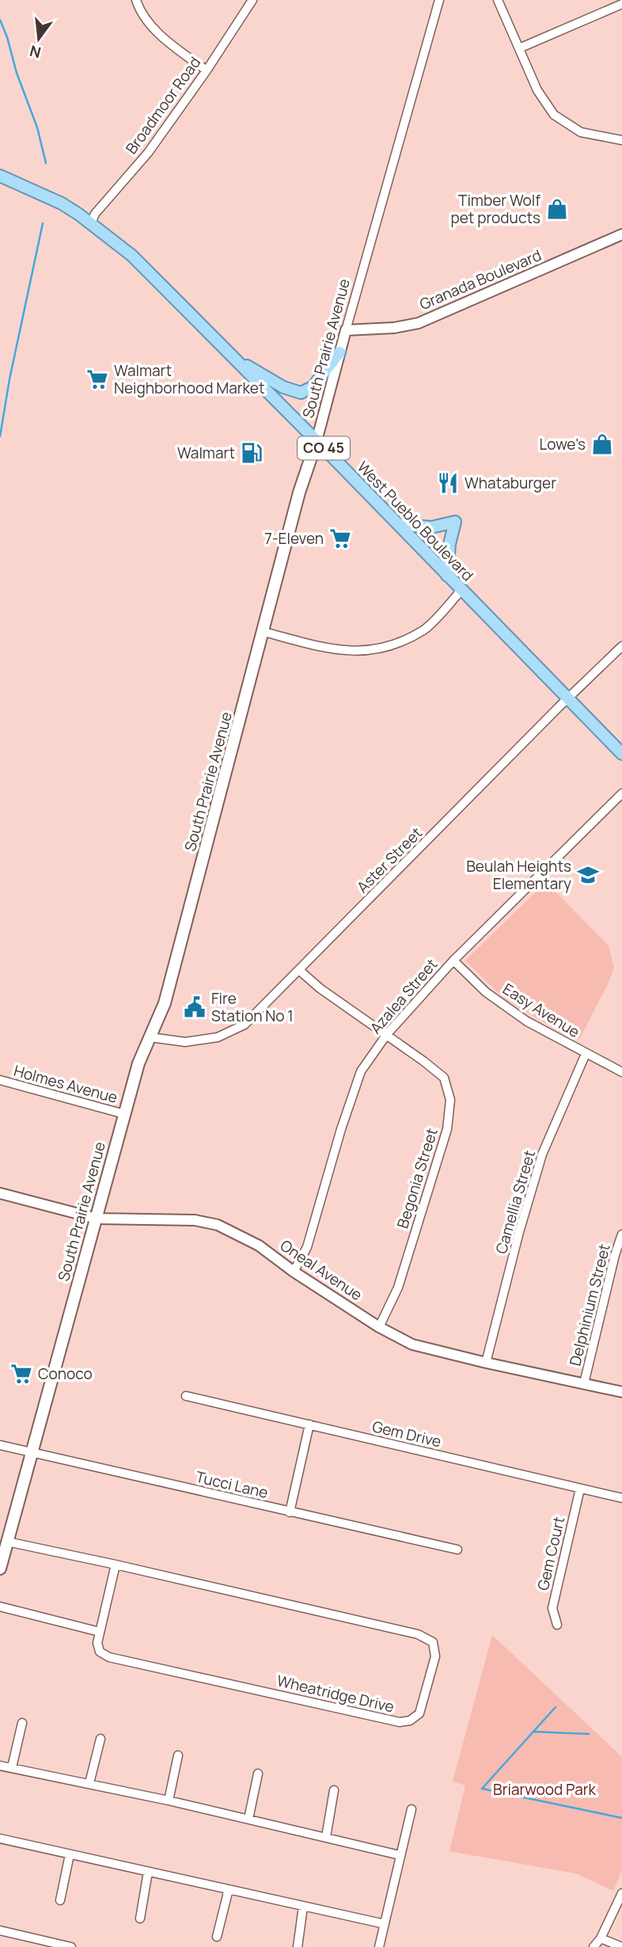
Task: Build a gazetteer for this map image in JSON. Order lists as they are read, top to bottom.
{
  "streets": {
    "main road": ["South Prairie Avenue", "CO 45", "West Pueblo Boulevard"],
    "street": [
      "Broadmoor Road",
      "Granada Boulevard",
      "Aster Street",
      "Azalea Street",
      "Easy Avenue",
      "Holmes Avenue",
      "Begonia Street",
      "Camellia Street",
      "Oneal Avenue",
      "Delphinium Street",
      "Gem Drive",
      "Tucci Lane",
      "Gem Court",
      "Wheatridge Drive"
    ]
  },
  "crossings": [
    ["Broadmoor Road", "West Pueblo Boulevard"],
    ["Granada Boulevard", "South Prairie Avenue"],
    ["South Prairie Avenue", "West Pueblo Boulevard"],
    ["South Prairie Avenue", "Aster Street"],
    ["South Prairie Avenue", "Holmes Avenue"],
    ["South Prairie Avenue", "Oneal Avenue"],
    ["South Prairie Avenue", "Tucci Lane"],
    ["South Prairie Avenue", "Wheatridge Drive"],
    ["West Pueblo Boulevard", "Aster Street"],
    ["Aster Street", "Begonia Street"],
    ["Azalea Street", "Easy Avenue"],
    ["Azalea Street", "Begonia Street"],
    ["Azalea Street", "Oneal Avenue"],
    ["Easy Avenue", "Camellia Street"],
    ["Begonia Street", "Oneal Avenue"],
    ["Camellia Street", "Oneal Avenue"],
    ["Oneal Avenue", "Delphinium Street"],
    ["Gem Drive", "Gem Court"]
  ],
  "parks": ["Briarwood Park"],
  "places": {
    "shop": ["Timber Wolf pet products", "Lowe's"],
    "supermarket": ["Walmart Neighborhood Market", "7-Eleven", "Conoco"],
    "fuel station": ["Walmart"],
    "restaurant": ["Whataburger"],
    "school or university": ["Beulah Heights Elementary"],
    "public building": ["Fire Station No 1"]
  },
  "north": "bottom"
}
